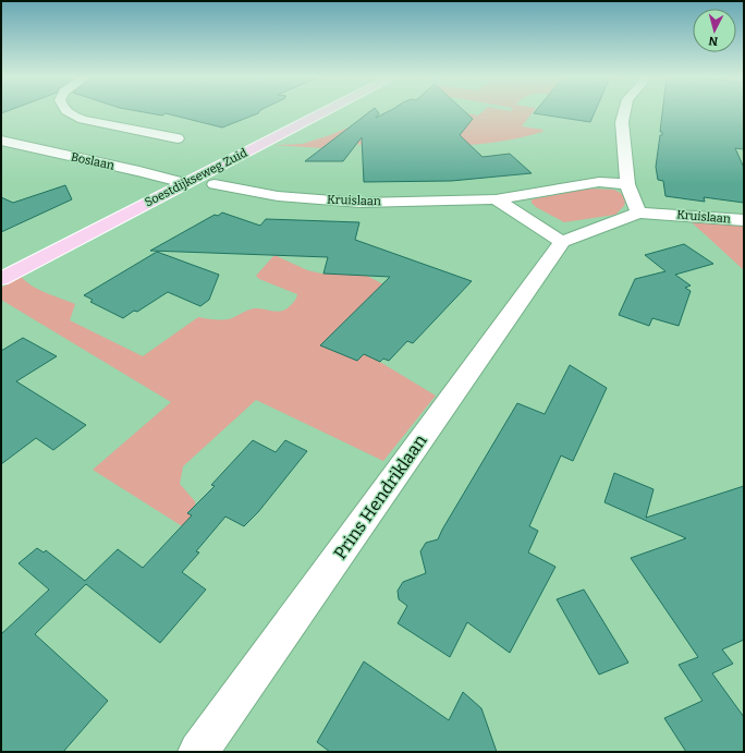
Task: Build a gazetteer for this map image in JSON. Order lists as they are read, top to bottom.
{
  "streets": {
    "main road": ["Soestdijkseweg Zuid"],
    "street": ["Boslaan", "Kruislaan", "Prins Hendriklaan"]
  },
  "crossings": [
    ["Boslaan", "Soestdijkseweg Zuid"],
    ["Kruislaan", "Prins Hendriklaan"]
  ],
  "north": "bottom"
}
